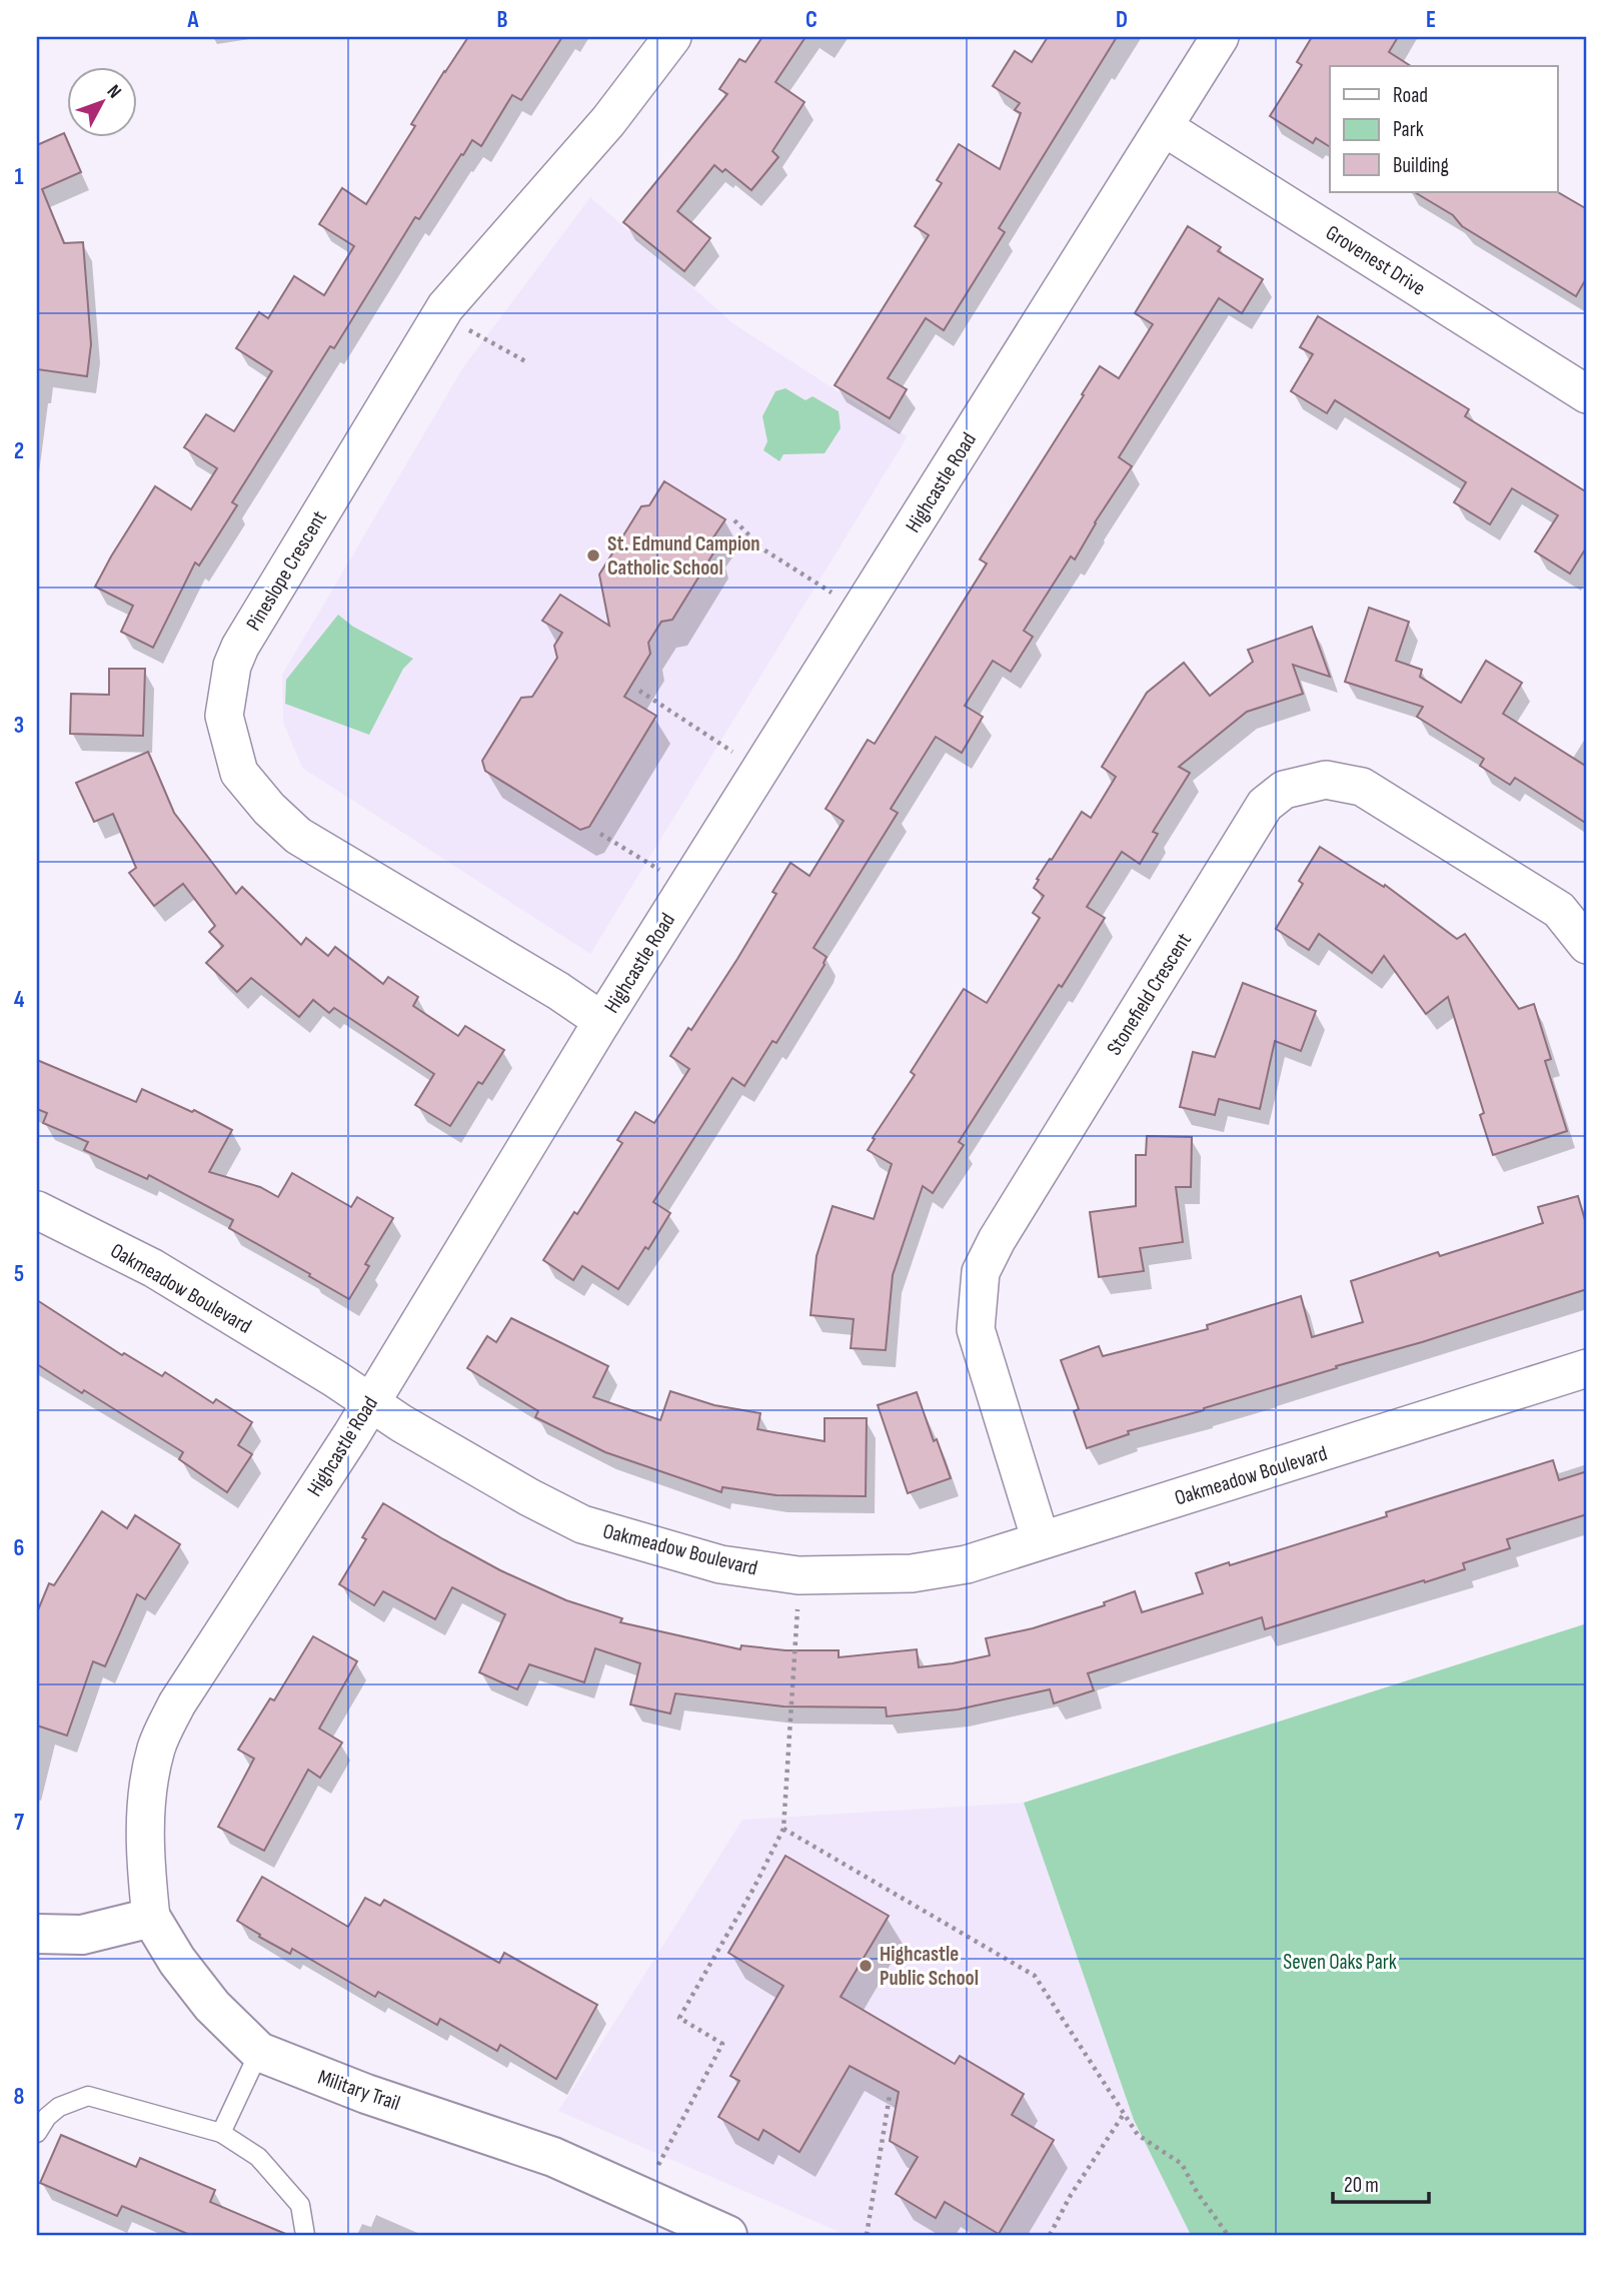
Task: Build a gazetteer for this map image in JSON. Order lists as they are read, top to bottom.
{
  "streets": {
    "street": [
      "Grovenest Drive",
      "Highcastle Road",
      "Pineslope Crescent",
      "Stonefield Crescent",
      "Oakmeadow Boulevard",
      "Military Trail"
    ]
  },
  "crossings": [
    ["Grovenest Drive", "Highcastle Road"],
    ["Highcastle Road", "Pineslope Crescent"],
    ["Highcastle Road", "Oakmeadow Boulevard"],
    ["Highcastle Road", "Military Trail"],
    ["Stonefield Crescent", "Oakmeadow Boulevard"]
  ],
  "parks": ["Seven Oaks Park"],
  "places": ["St. Edmund Campion Catholic School", "Highcastle Public School"],
  "legend": ["Road", "Park", "Building"],
  "scale_bar": "20 m",
  "north": "top right",
  "grid": {
    "columns": [
      "A",
      "B",
      "C",
      "D",
      "E"
    ],
    "rows": [
      "1",
      "2",
      "3",
      "4",
      "5",
      "6",
      "7",
      "8"
    ]
  }
}
